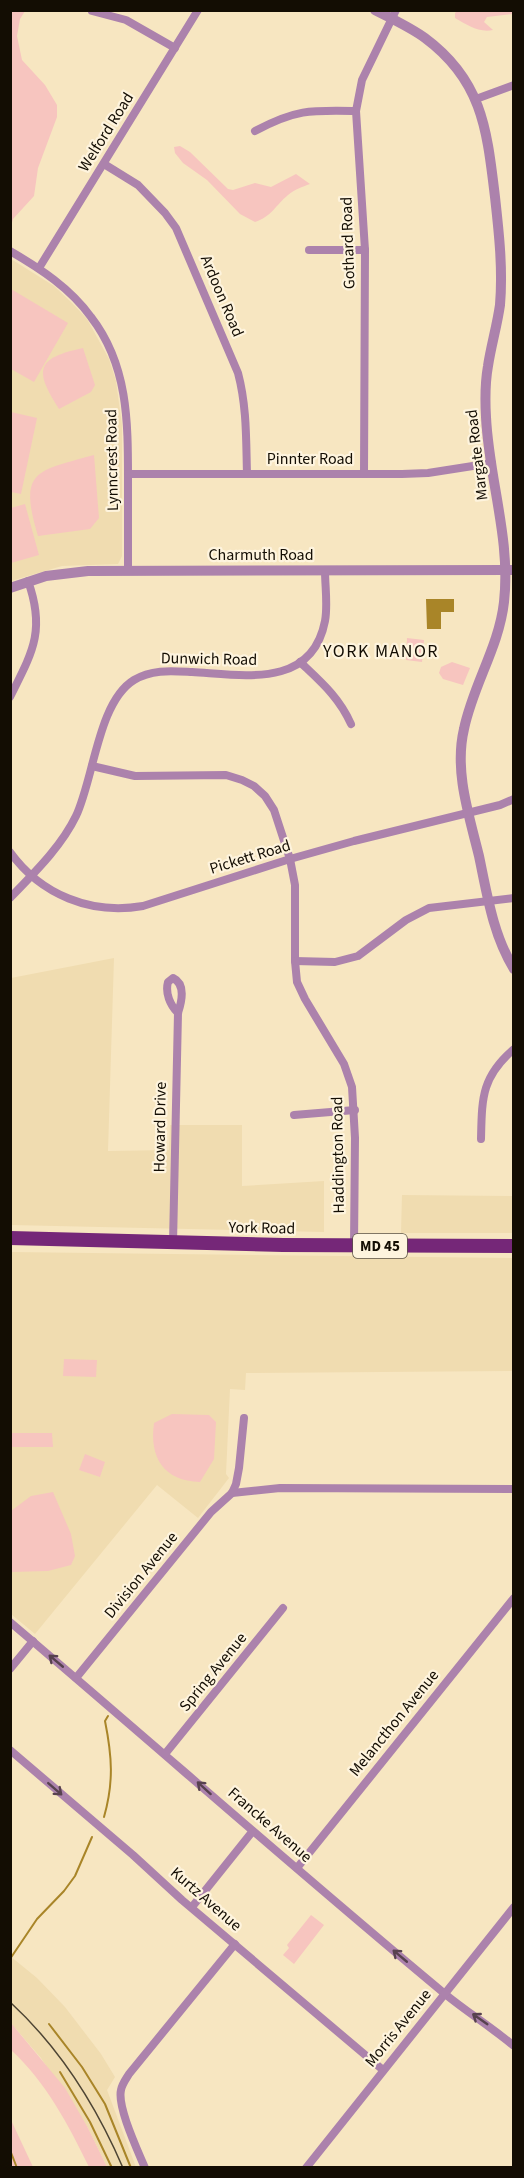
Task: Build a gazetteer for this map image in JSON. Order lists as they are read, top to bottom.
{
  "streets": {
    "main road": ["York Road", "MD 45"],
    "street": [
      "Welford Road",
      "Gothard Road",
      "Ardoon Road",
      "Margate Road",
      "Pinnter Road",
      "Lynncrest Road",
      "Charmuth Road",
      "Dunwich Road",
      "Pickett Road",
      "Howard Drive",
      "Haddington Road",
      "Division Avenue",
      "Spring Avenue",
      "Melancthon Avenue",
      "Francke Avenue",
      "Kurtz Avenue",
      "Morris Avenue"
    ]
  },
  "crossings": [
    ["Welford Road", "Ardoon Road"],
    ["Welford Road", "Lynncrest Road"],
    ["Gothard Road", "Margate Road"],
    ["Gothard Road", "Pinnter Road"],
    ["Ardoon Road", "Pinnter Road"],
    ["Margate Road", "Pinnter Road"],
    ["Margate Road", "Charmuth Road"],
    ["Margate Road", "Pickett Road"],
    ["Pinnter Road", "Lynncrest Road"],
    ["Lynncrest Road", "Charmuth Road"],
    ["Charmuth Road", "Dunwich Road"],
    ["Dunwich Road", "Pickett Road"],
    ["Dunwich Road", "Haddington Road"],
    ["Pickett Road", "Haddington Road"],
    ["Howard Drive", "York Road"],
    ["Haddington Road", "York Road"],
    ["Division Avenue", "Francke Avenue"],
    ["Spring Avenue", "Francke Avenue"],
    ["Melancthon Avenue", "Francke Avenue"],
    ["Francke Avenue", "Morris Avenue"],
    ["Kurtz Avenue", "Morris Avenue"]
  ],
  "one_way": ["Francke Avenue", "Kurtz Avenue"],
  "districts": ["YORK MANOR"]
}
